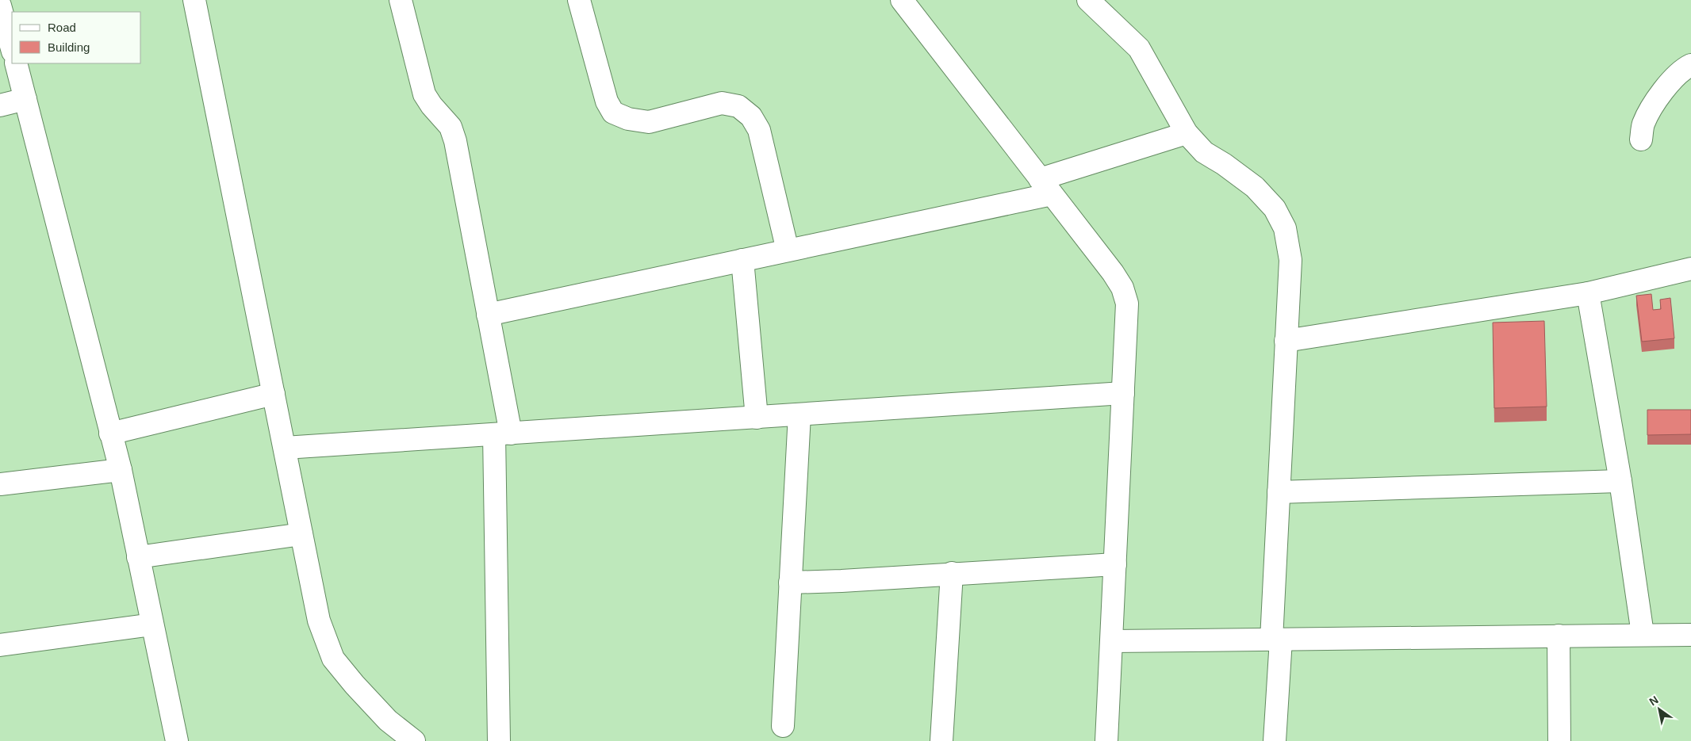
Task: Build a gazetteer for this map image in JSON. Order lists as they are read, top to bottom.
{
  "legend": ["Road", "Building"],
  "north": "top left"
}
